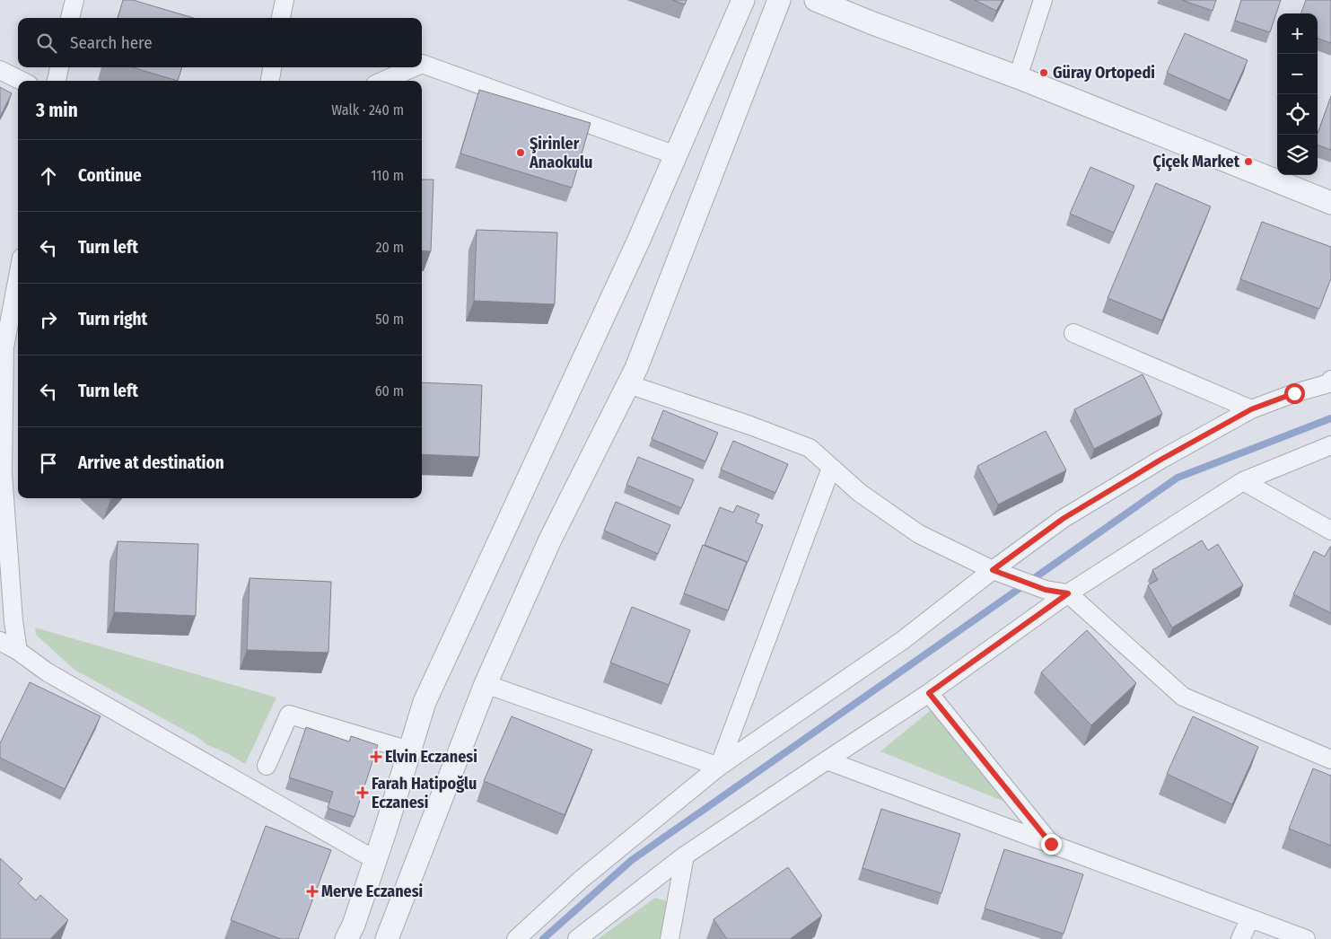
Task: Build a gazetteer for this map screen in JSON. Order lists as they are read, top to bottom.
{
  "places": {
    "other": ["Güray Ortopedi", "Şirinler Anaokulu", "Çiçek Market"],
    "health": ["Elvin Eczanesi", "Farah Hatipoğlu Eczanesi", "Merve Eczanesi"]
  },
  "page": {
    "map_buttons": ["+", "−"],
    "search": "Search here",
    "heading": ["3 min", "Walk · 240 m"],
    "list": [
      ["Continue", "110 m"],
      ["Turn left", "20 m"],
      ["Turn right", "50 m"],
      ["Turn left", "60 m"],
      "Arrive at destination"
    ]
  }
}
